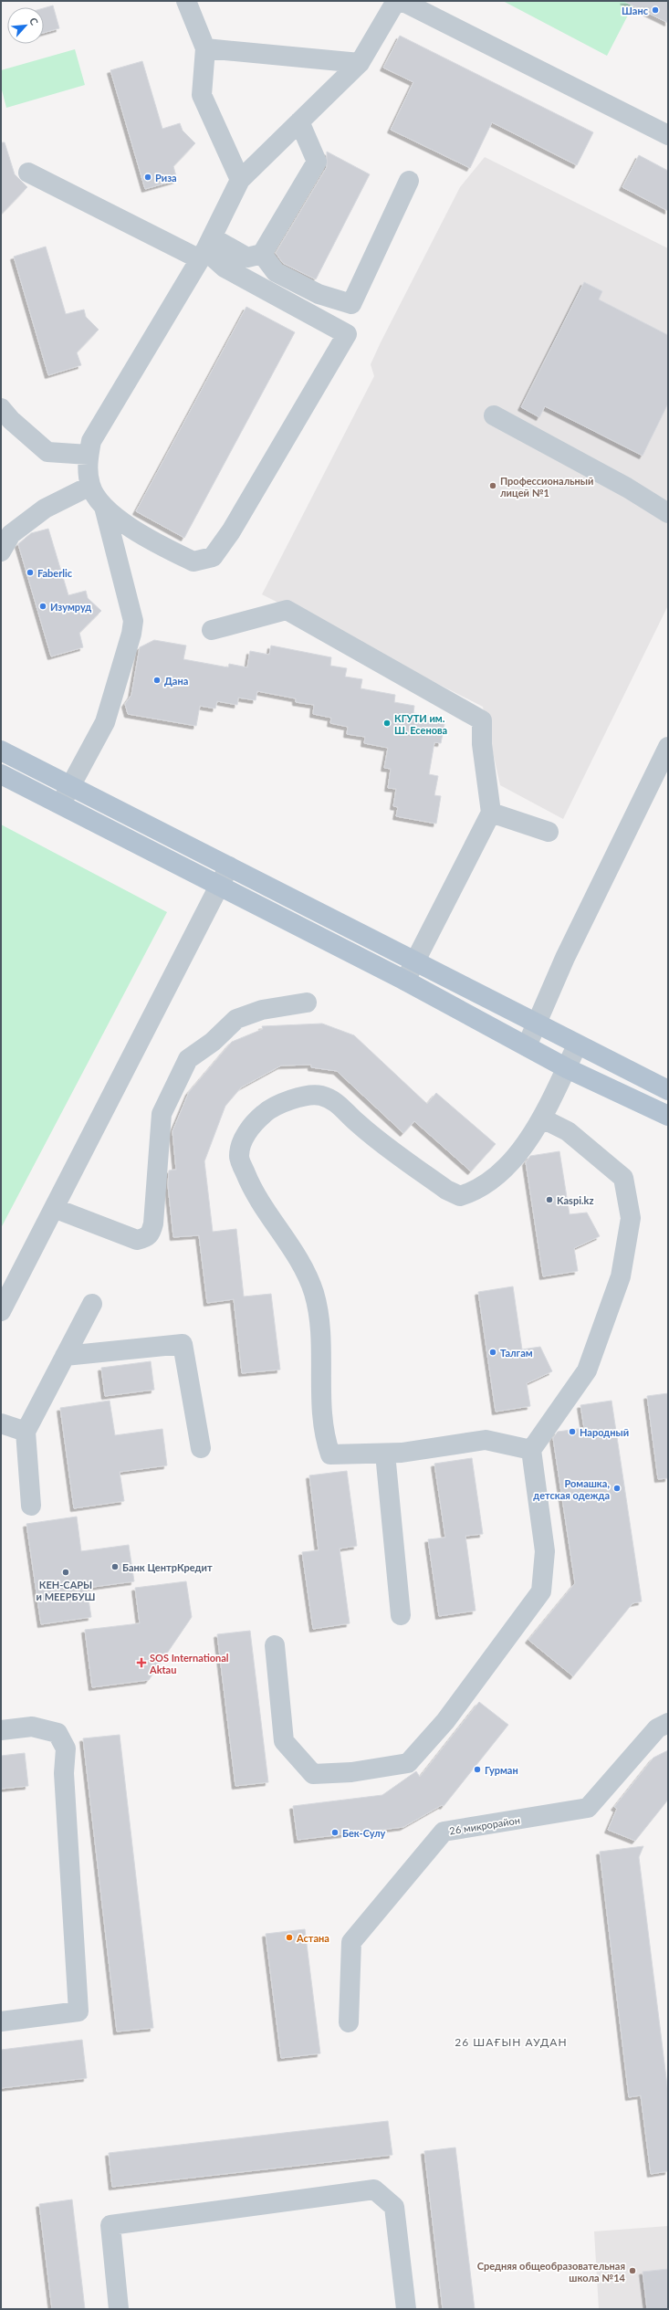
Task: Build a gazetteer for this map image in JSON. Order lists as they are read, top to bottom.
{
  "streets": {
    "street": ["26 микрорайон"]
  },
  "districts": ["26 ШАҒЫН АУДАН"],
  "places": {
    "other": [
      "Шанс",
      "Риза",
      "Профессиональный лицей №1",
      "Faberlic",
      "Изумруд",
      "Дана",
      "КГУТИ им. Ш. Есенова",
      "Kaspi.kz",
      "Талгам",
      "Народный",
      "Ромашка, детская одежда",
      "Банк ЦентрКредит",
      "КЕН-САРЫ и МЕЕРБУШ",
      "Гурман",
      "Бек-Сулу",
      "Астана",
      "Cредняя общеобразовательная школа №14"
    ],
    "health": ["SOS International Aktau"]
  },
  "north": "top right"
}
